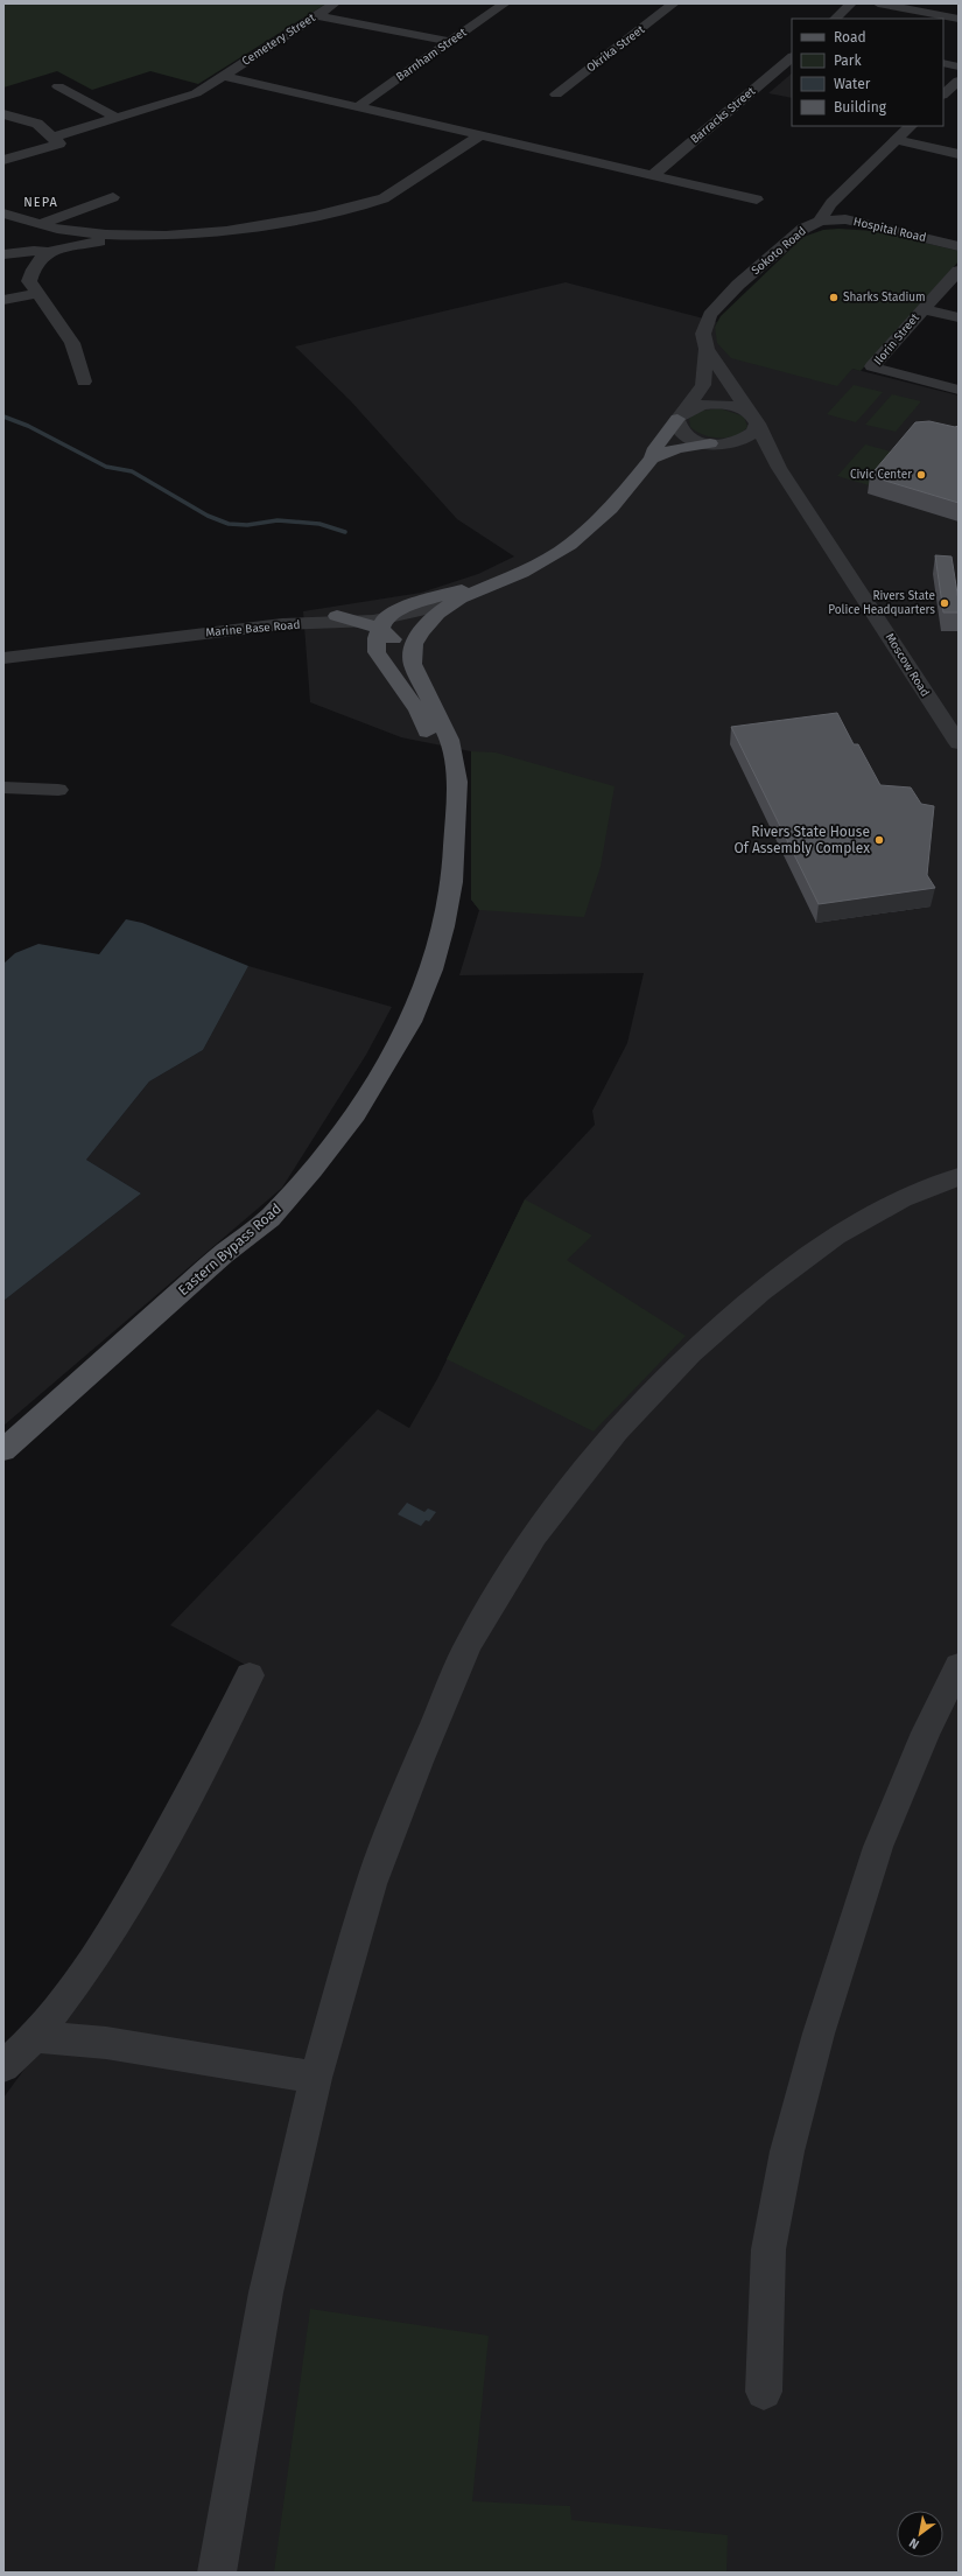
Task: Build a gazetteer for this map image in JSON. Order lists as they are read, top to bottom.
{
  "streets": {
    "main road": ["Eastern Bypass Road"],
    "street": [
      "Cemetery Street",
      "Okrika Street",
      "Barnham Street",
      "Barracks Street",
      "Hospital Road",
      "Sokoto Road",
      "Ilorin Street",
      "Marine Base Road",
      "Moscow Road"
    ]
  },
  "crossings": [
    ["Hospital Road", "Sokoto Road"],
    ["Sokoto Road", "Moscow Road"],
    ["Marine Base Road", "Eastern Bypass Road"]
  ],
  "districts": ["NEPA"],
  "places": [
    "Sharks Stadium",
    "Civic Center",
    "Rivers State Police Headquarters",
    "Rivers State House Of Assembly Complex"
  ],
  "legend": [
    "Road",
    "Park",
    "Water",
    "Building"
  ],
  "north": "bottom left"
}
